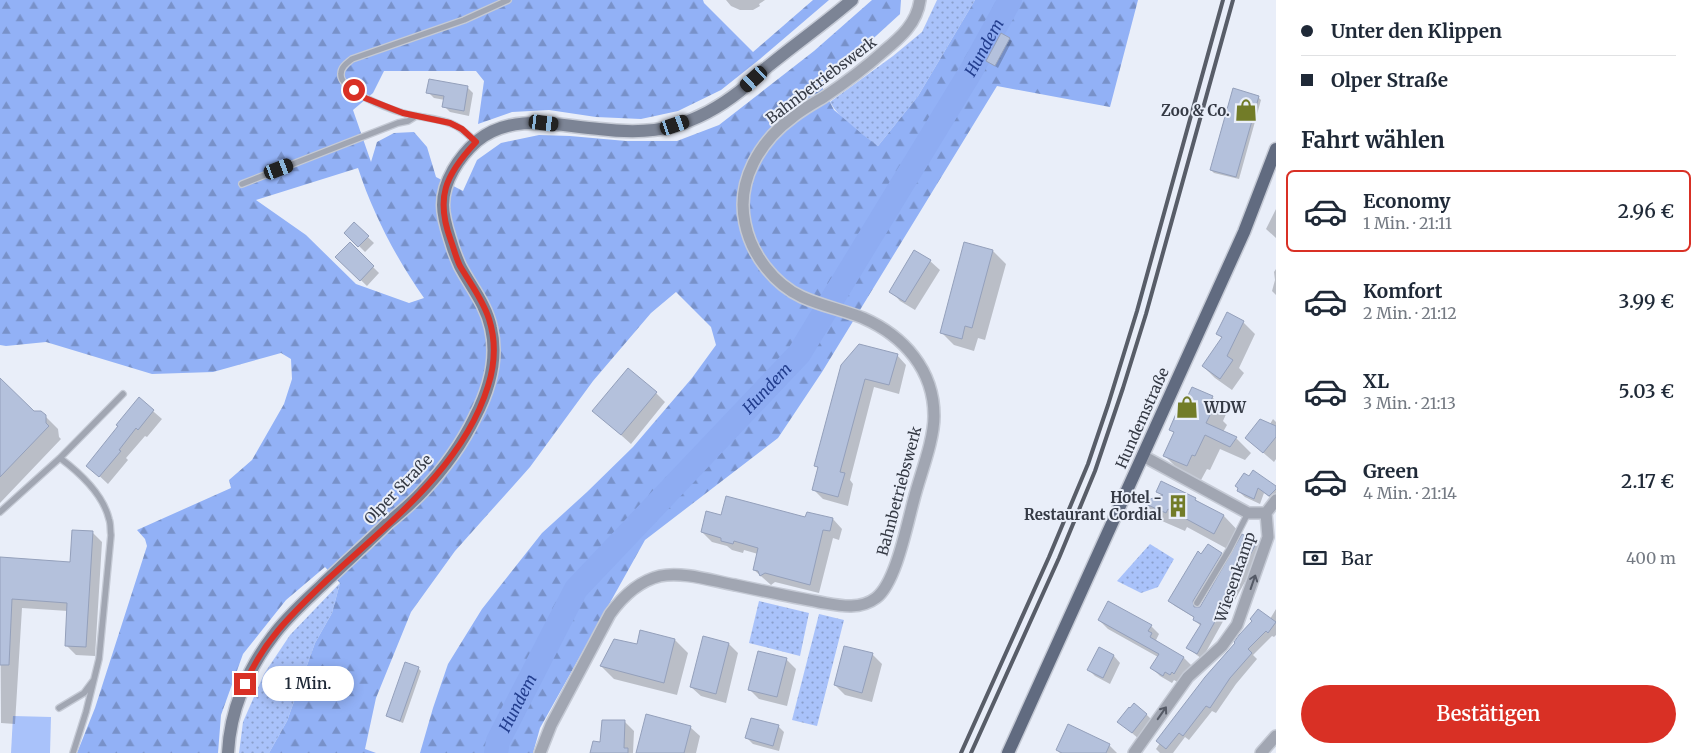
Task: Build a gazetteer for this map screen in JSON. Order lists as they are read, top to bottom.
{
  "streets": {
    "main road": ["Hundemstraße", "Olper Straße"],
    "street": ["Bahnbetriebswerk", "Wiesenkamp"]
  },
  "crossings": [
    ["Hundemstraße", "Wiesenkamp"]
  ],
  "one_way": ["Wiesenkamp"],
  "water": ["Hundem"],
  "places": {
    "shop": ["Zoo & Co.", "WDW"],
    "building": ["Hotel - Restaurant Cordial"]
  },
  "page": {
    "banner": ["Unter den Klippen", "Olper Straße"],
    "heading": "Fahrt wählen",
    "list": [
      {
        "name": "Economy",
        "note": "1 Min. · 21:11",
        "value": "2.96 €"
      },
      {
        "name": "Komfort",
        "note": "2 Min. · 21:12",
        "value": "3.99 €"
      },
      {
        "name": "XL",
        "note": "3 Min. · 21:13",
        "value": "5.03 €"
      },
      {
        "name": "Green",
        "note": "4 Min. · 21:14",
        "value": "2.17 €"
      }
    ],
    "pay": ["Bar", "400 m"],
    "bubble": "1 Min.",
    "buttons": "Bestätigen"
  }
}
